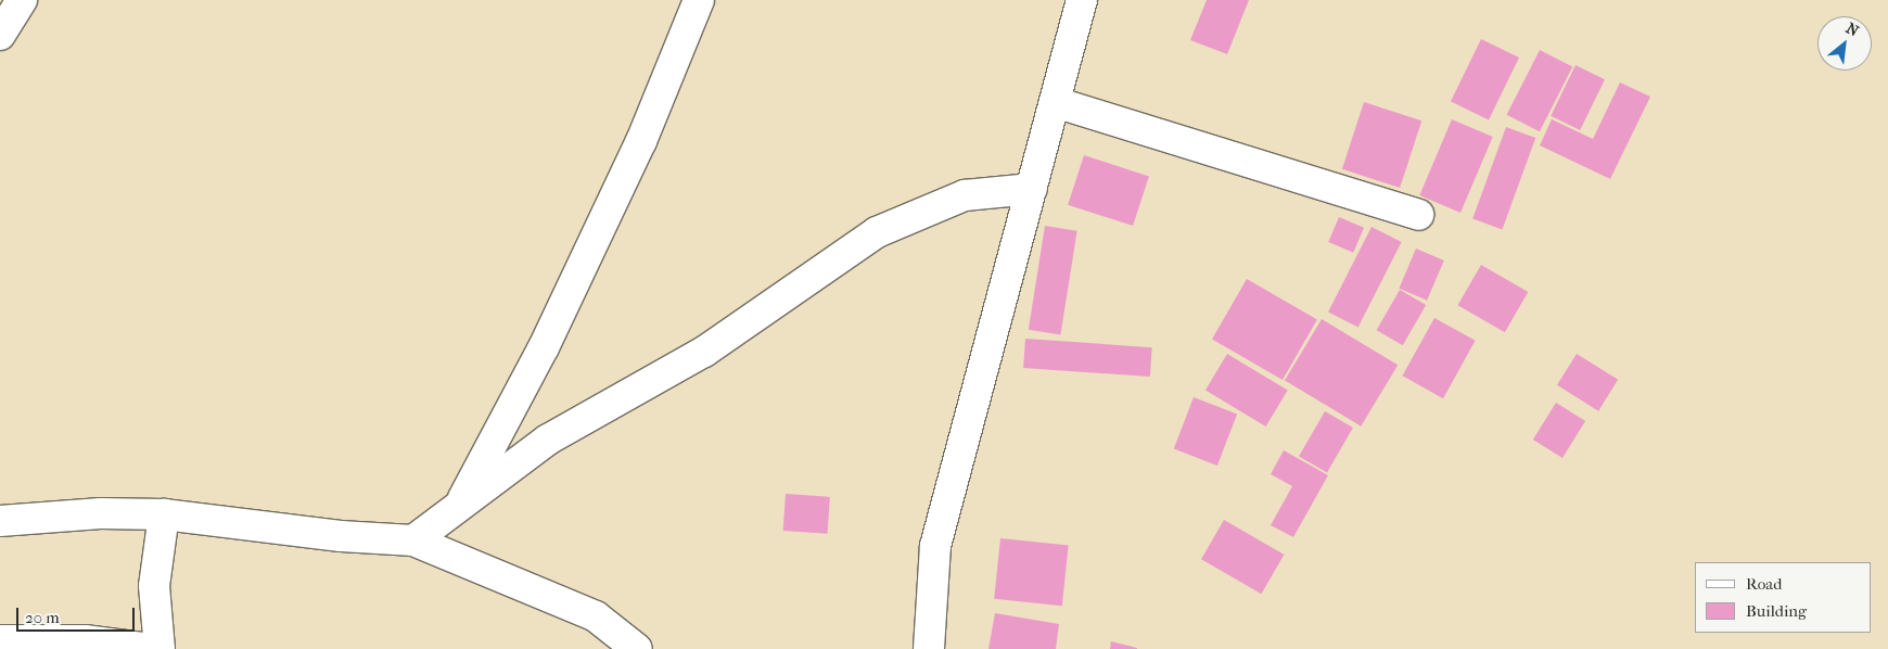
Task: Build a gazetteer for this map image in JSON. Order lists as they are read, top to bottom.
{
  "legend": ["Road", "Building"],
  "scale_bar": "20 m",
  "north": "top right"
}
